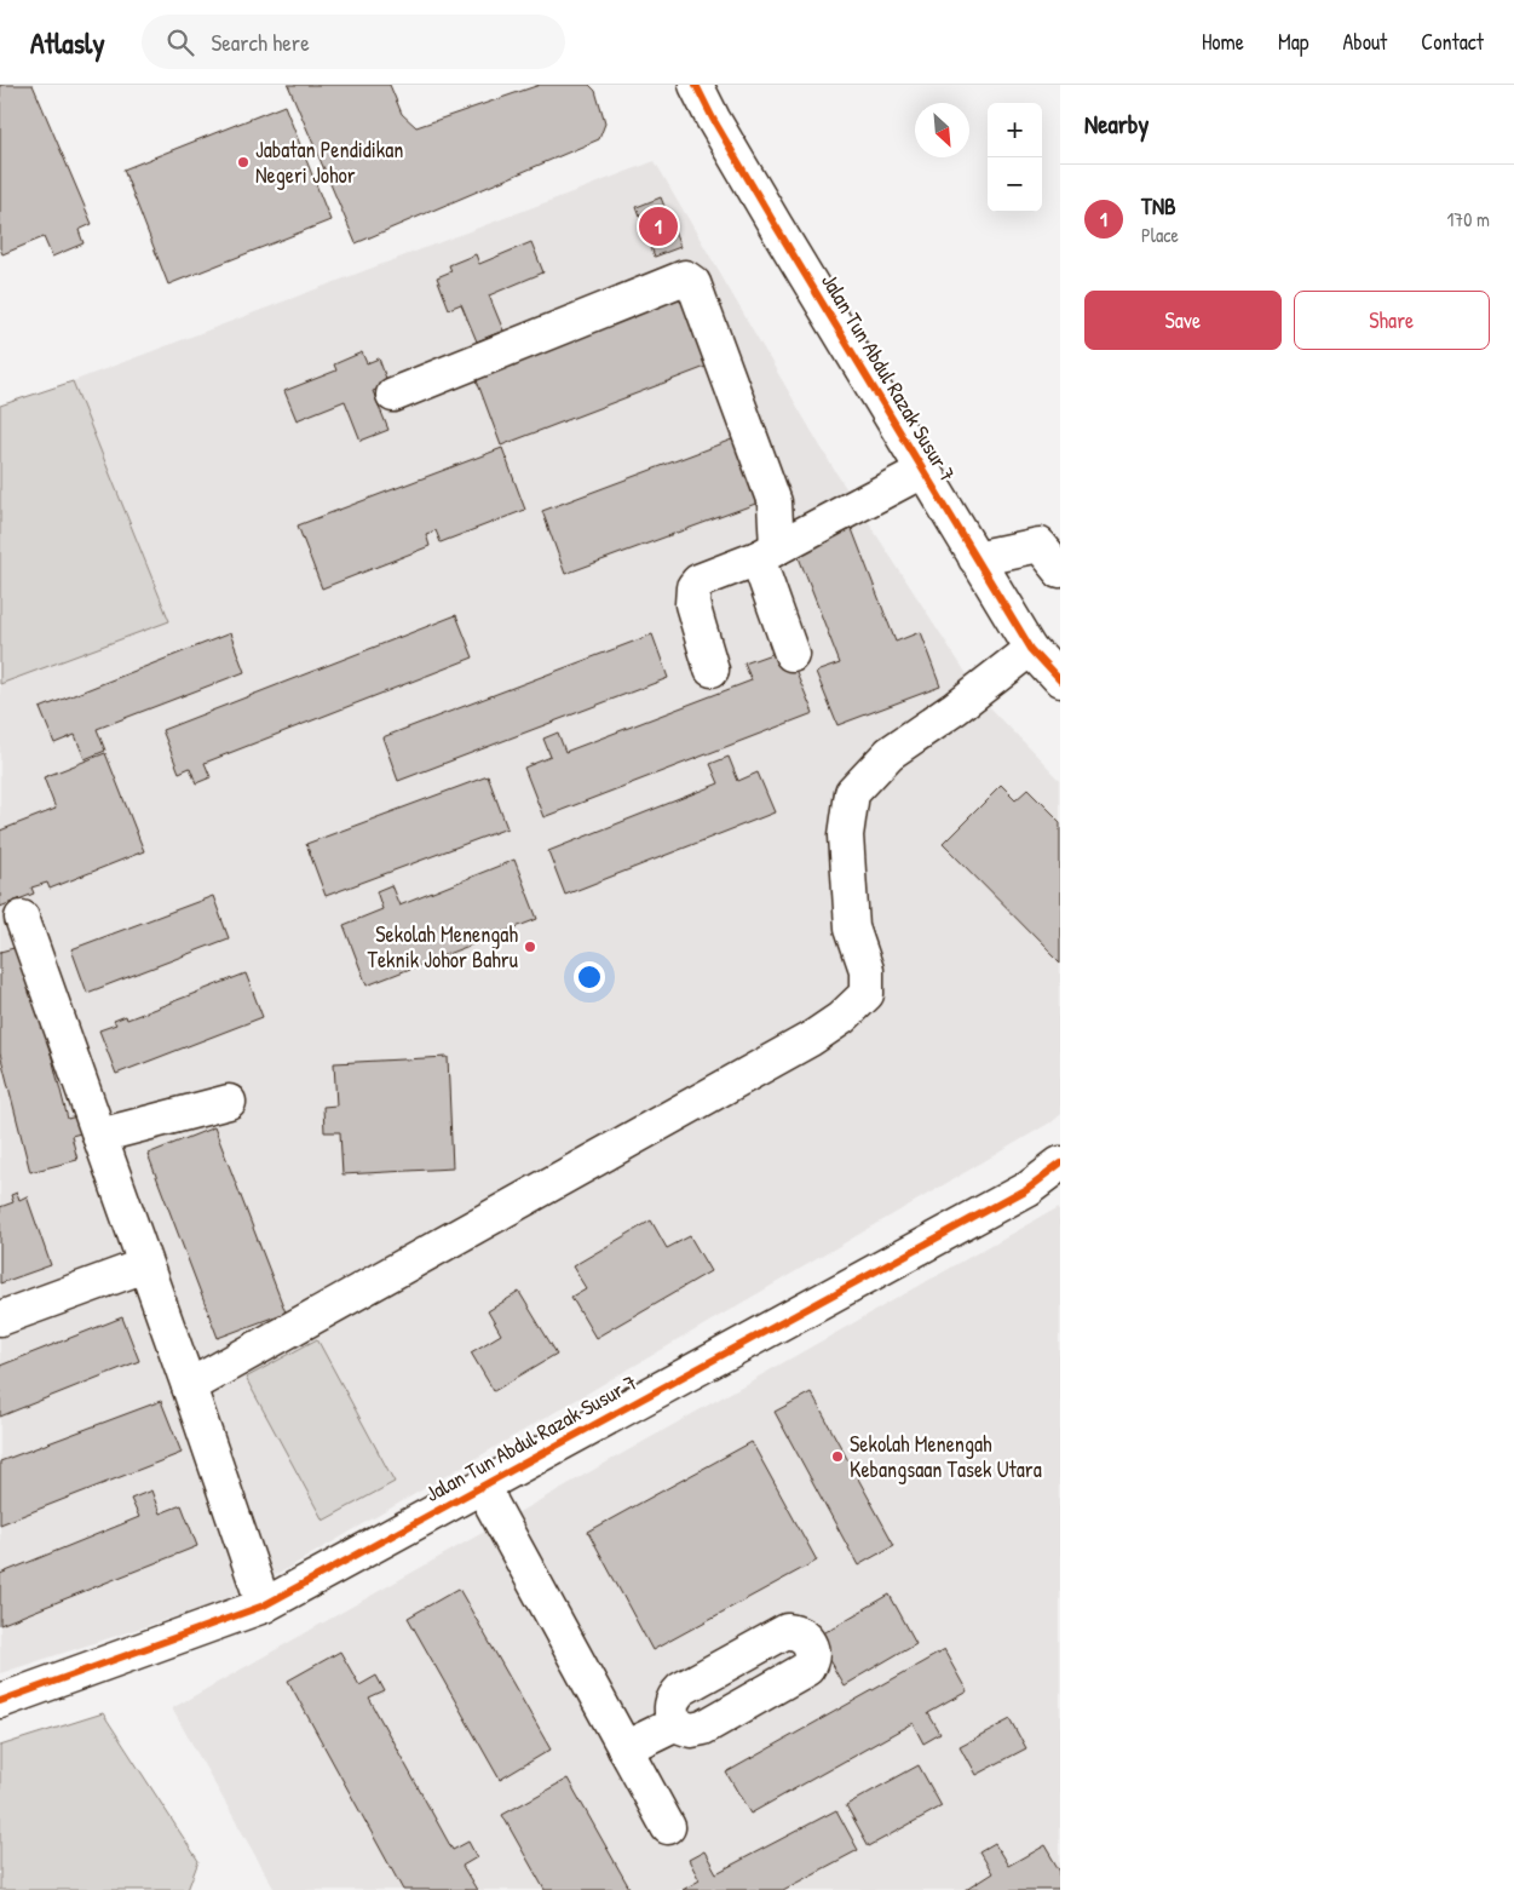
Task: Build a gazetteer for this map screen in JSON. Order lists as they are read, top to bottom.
{
  "streets": {
    "street": ["Jalan Tun Abdul Razak Susur 7"]
  },
  "places": ["Jabatan Pendidikan Negeri Johor", "Sekolah Menengah Teknik Johor Bahru", "Sekolah Menengah Kebangsaan Tasek Utara"],
  "north": "bottom right",
  "page": {
    "header": "Atlasly",
    "search": "Search here",
    "nav": [
      "Home",
      "Map",
      "About",
      "Contact"
    ],
    "heading": "Nearby",
    "map_buttons": ["+", "−"],
    "list": [
      {
        "mark": "1",
        "name": "TNB",
        "note": "Place",
        "value": "170 m"
      }
    ],
    "pins": "1",
    "buttons": ["Save", "Share"]
  }
}
